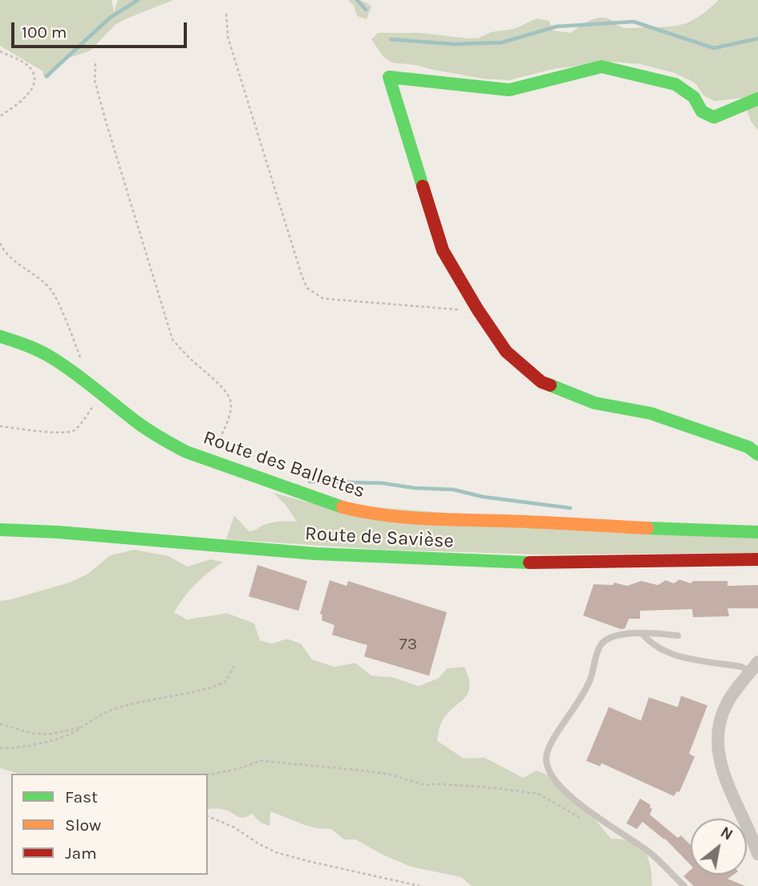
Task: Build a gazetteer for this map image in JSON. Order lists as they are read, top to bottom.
{
  "streets": {
    "street": ["Route des Ballettes", "Route de Savièse"]
  },
  "house_numbers": ["73"],
  "legend": ["Fast", "Slow", "Jam"],
  "scale_bar": "100 m",
  "north": "top right"
}
